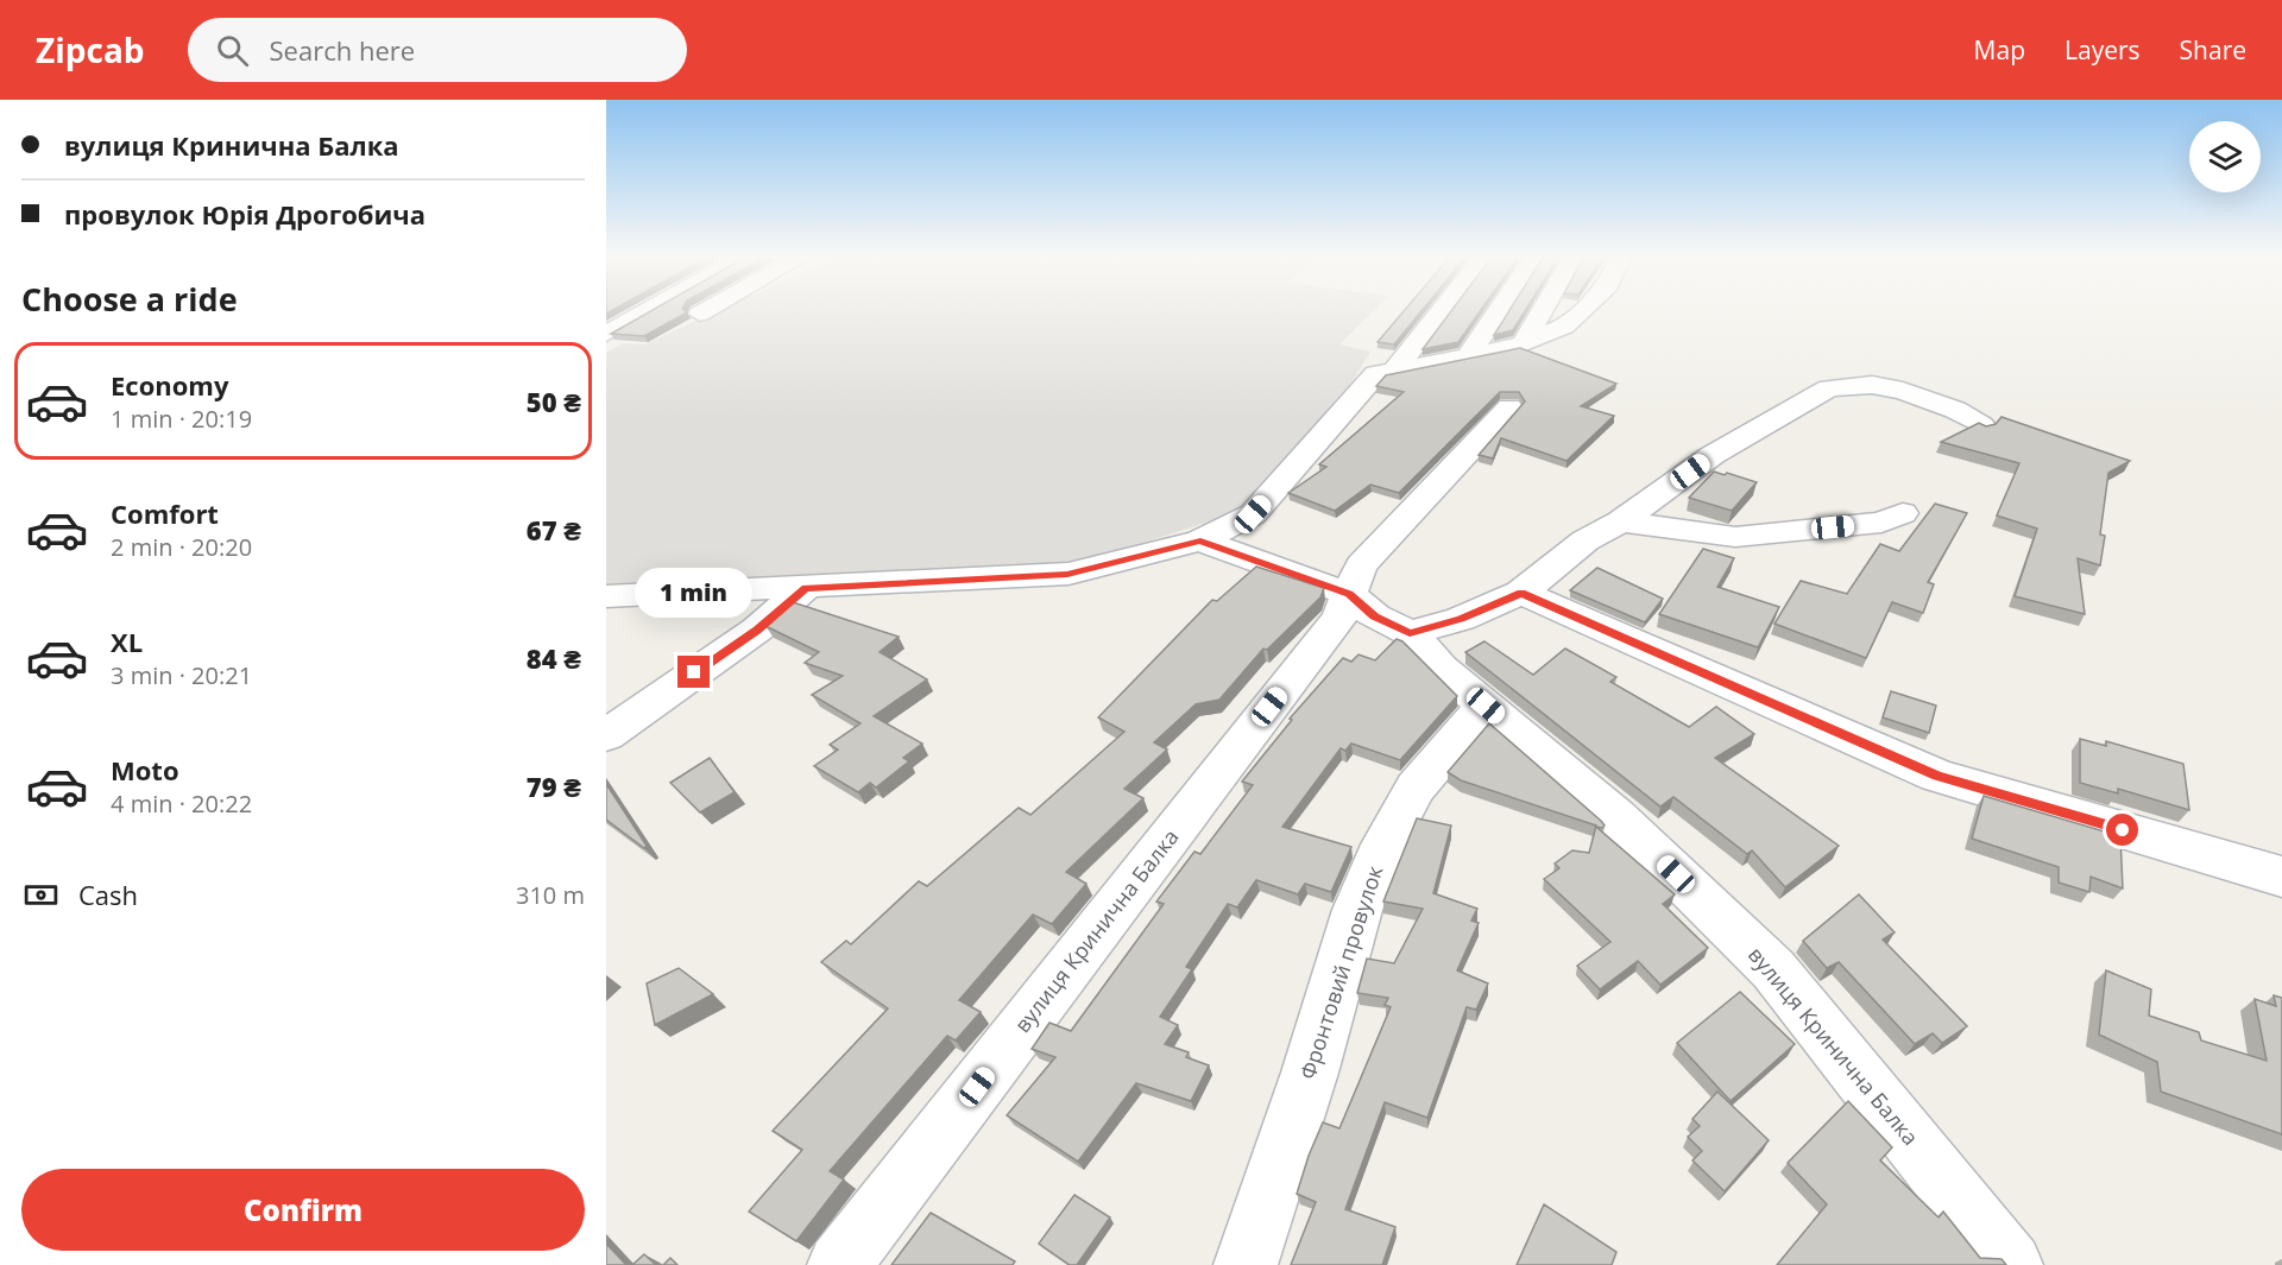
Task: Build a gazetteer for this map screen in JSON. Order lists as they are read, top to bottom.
{
  "streets": {
    "street": ["вулиця Кринична Балка", "Фронтовий провулок"]
  },
  "crossings": [
    ["вулиця Кринична Балка", "Фронтовий провулок"]
  ],
  "page": {
    "header": "Zipcab",
    "search": "Search here",
    "nav": ["Map", "Layers", "Share"],
    "banner": ["вулиця Кринична Балка", "провулок Юрія Дрогобича"],
    "heading": "Choose a ride",
    "list": [
      {
        "name": "Economy",
        "note": "1 min · 20:19",
        "value": "50 ₴"
      },
      {
        "name": "Comfort",
        "note": "2 min · 20:20",
        "value": "67 ₴"
      },
      {
        "name": "XL",
        "note": "3 min · 20:21",
        "value": "84 ₴"
      },
      {
        "name": "Moto",
        "note": "4 min · 20:22",
        "value": "79 ₴"
      }
    ],
    "bubble": "1 min",
    "pay": ["Cash", "310 m"],
    "buttons": "Confirm"
  }
}
